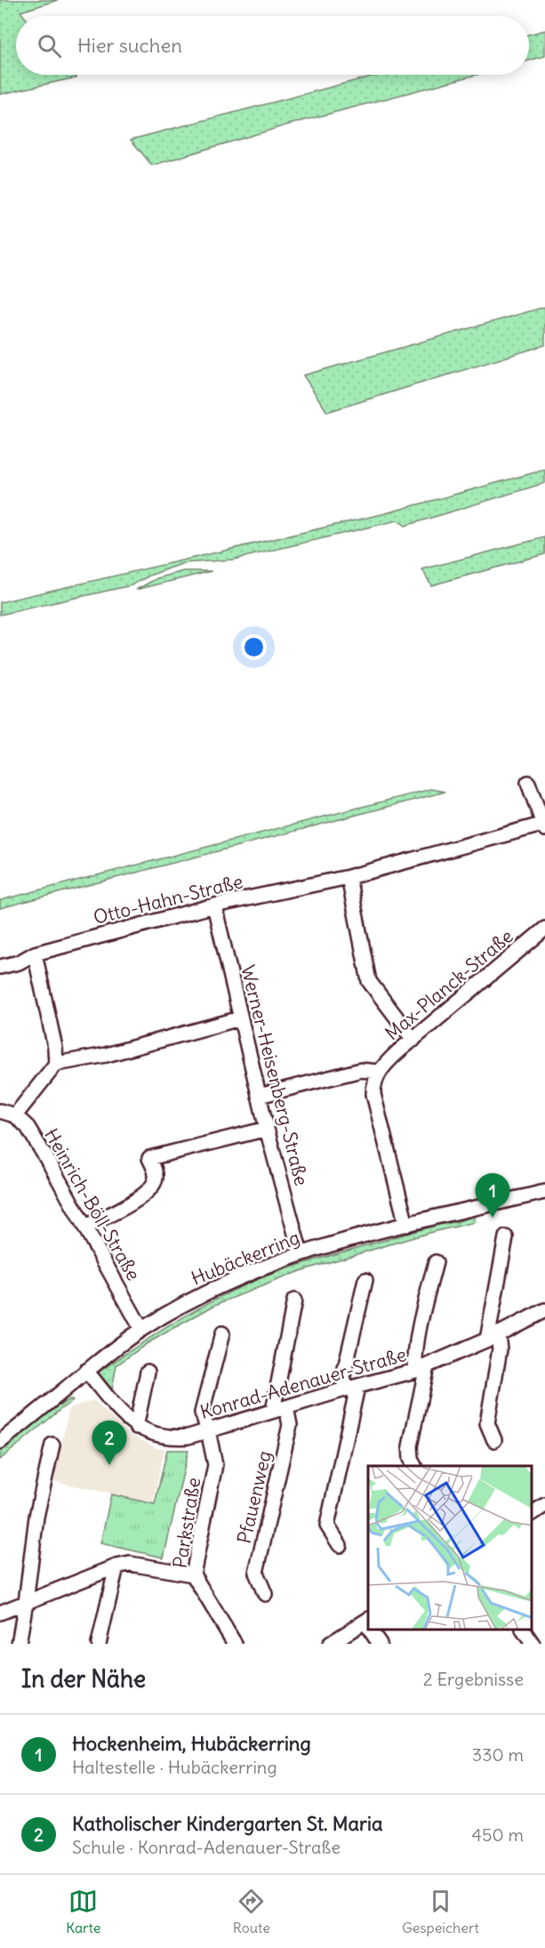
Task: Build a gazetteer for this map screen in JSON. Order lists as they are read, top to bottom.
{
  "streets": {
    "street": [
      "Otto-Hahn-Straße",
      "Max-Planck-Straße",
      "Werner-Heisenberg-Straße",
      "Heinrich-Böll-Straße",
      "Hubäckerring",
      "Konrad-Adenauer-Straße",
      "Pfauenweg",
      "Parkstraße"
    ]
  },
  "crossings": [
    ["Otto-Hahn-Straße", "Werner-Heisenberg-Straße"],
    ["Werner-Heisenberg-Straße", "Hubäckerring"],
    ["Heinrich-Böll-Straße", "Hubäckerring"],
    ["Hubäckerring", "Konrad-Adenauer-Straße"],
    ["Konrad-Adenauer-Straße", "Pfauenweg"],
    ["Konrad-Adenauer-Straße", "Parkstraße"]
  ],
  "page": {
    "search": "Hier suchen",
    "pins": ["1", "2"],
    "heading": ["In der Nähe", "2 Ergebnisse"],
    "list": [
      {
        "mark": "1",
        "name": "Hockenheim, Hubäckerring",
        "note": "Haltestelle · Hubäckerring",
        "value": "330 m"
      },
      {
        "mark": "2",
        "name": "Katholischer Kindergarten St. Maria",
        "note": "Schule · Konrad-Adenauer-Straße",
        "value": "450 m"
      }
    ],
    "nav": ["Karte", "Route", "Gespeichert"]
  }
}
